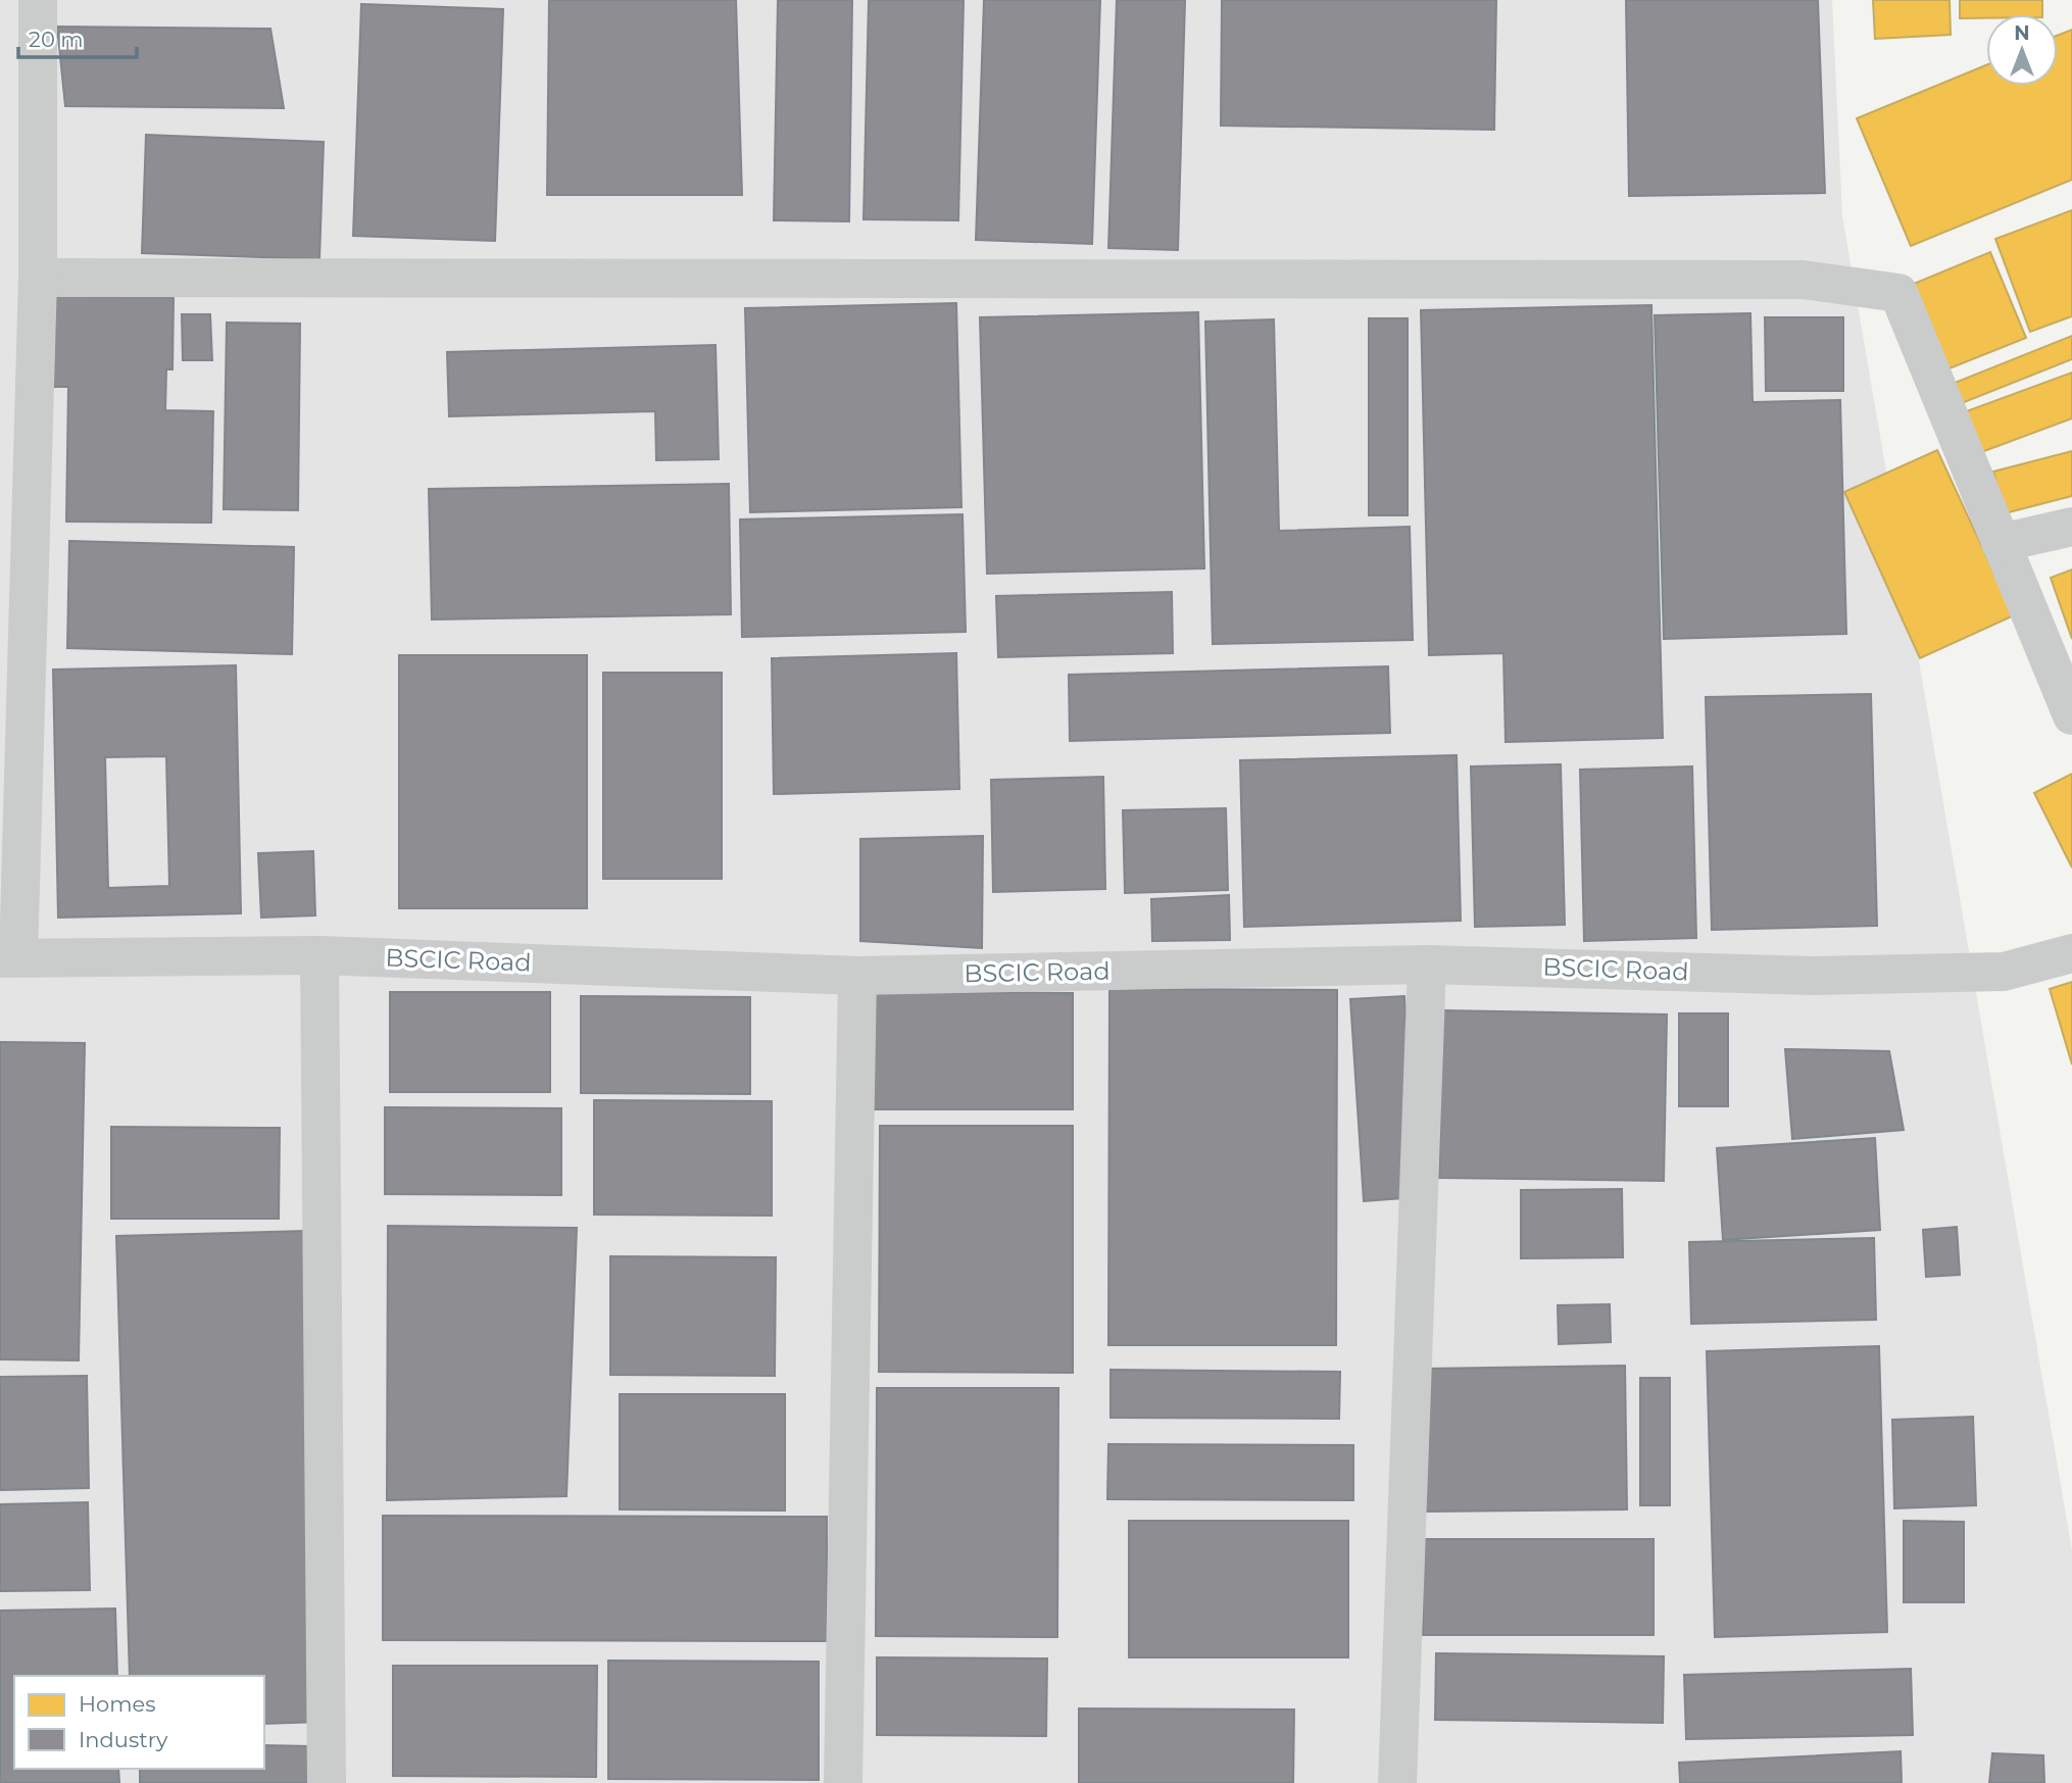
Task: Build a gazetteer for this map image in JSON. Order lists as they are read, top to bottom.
{
  "streets": {
    "street": ["BSCIC Road"]
  },
  "legend": ["Homes", "Industry"],
  "scale_bar": "20 m",
  "north": "top"
}
